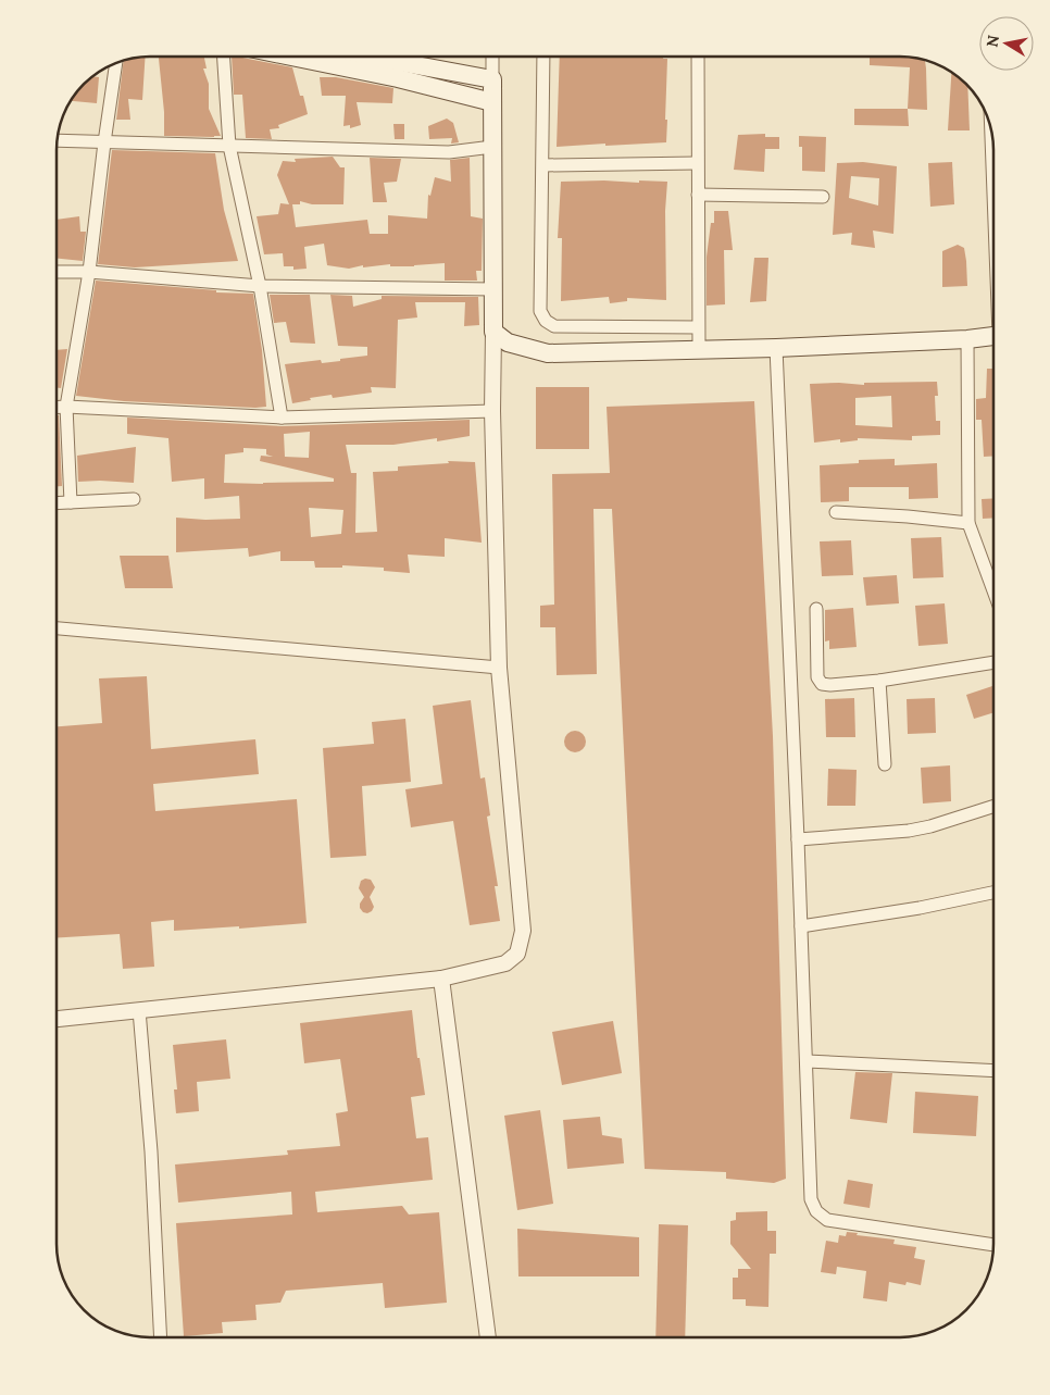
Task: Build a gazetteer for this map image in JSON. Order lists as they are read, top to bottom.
{
  "north": "left"
}
